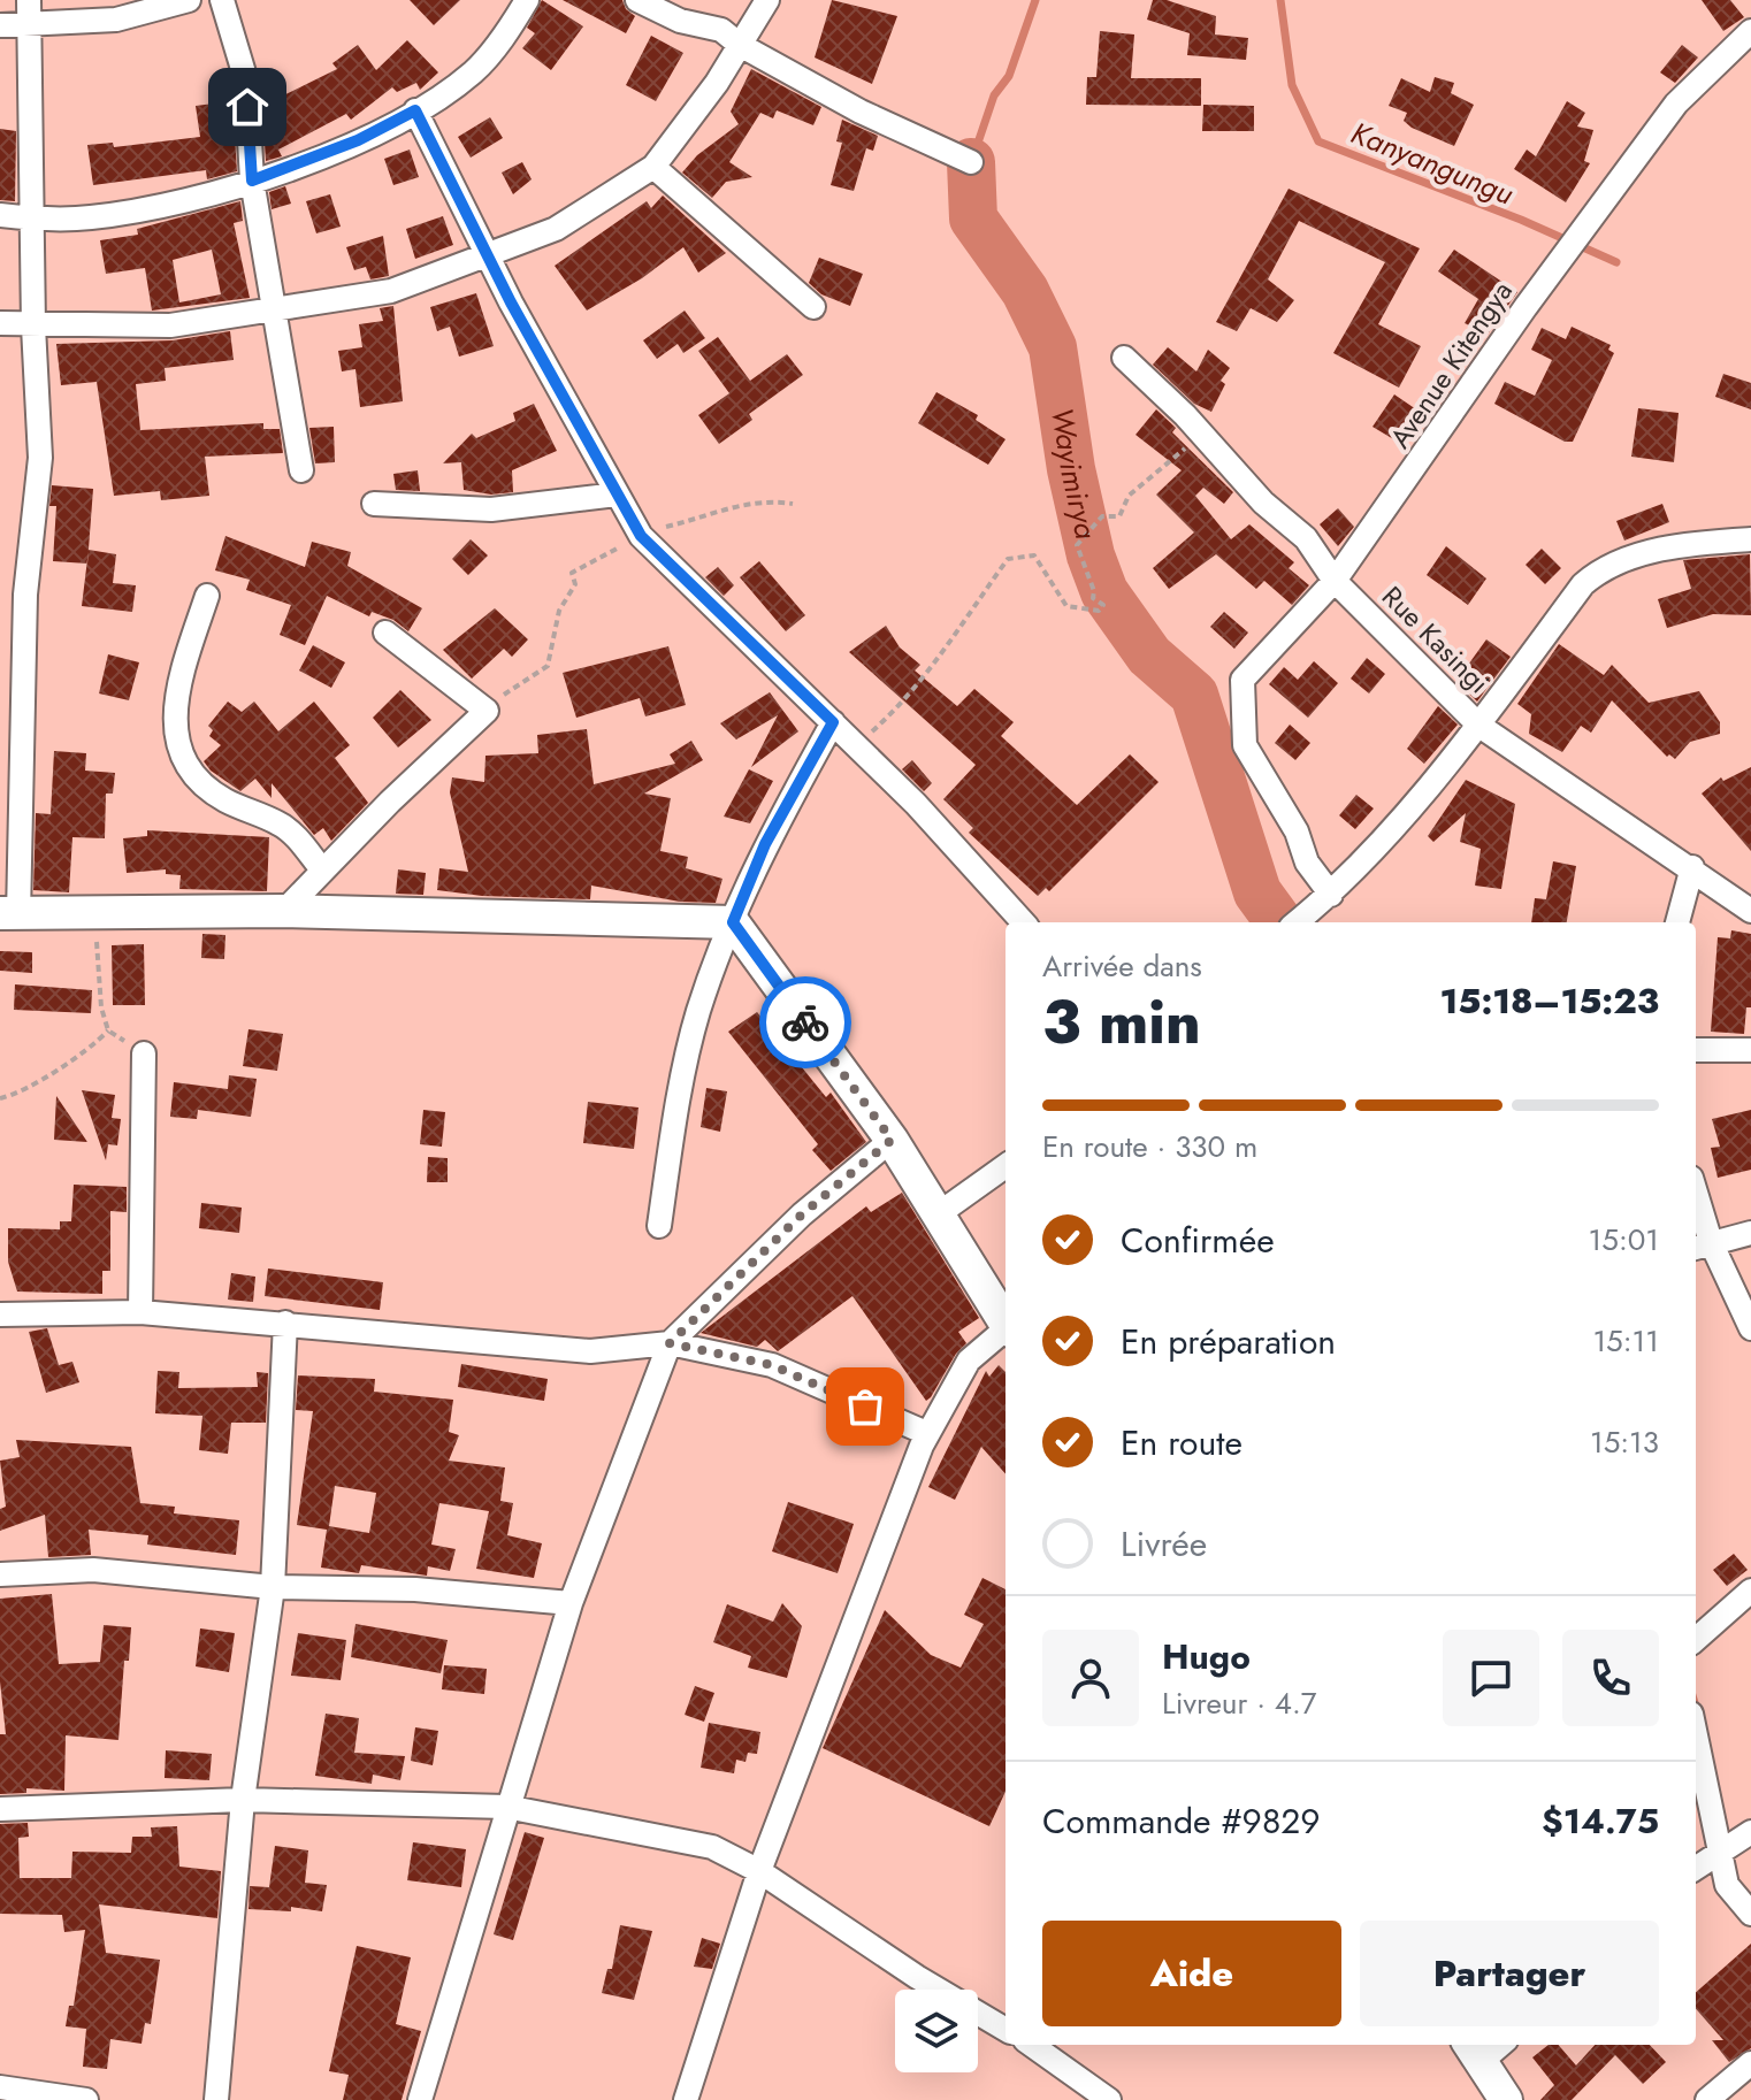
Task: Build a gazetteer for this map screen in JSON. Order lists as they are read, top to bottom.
{
  "streets": {
    "street": ["Avenue Kitengya", "Rue Kasingi"]
  },
  "crossings": [
    ["Avenue Kitengya", "Rue Kasingi"]
  ],
  "water": ["Kanyangungu", "Wayimirya"],
  "page": {
    "heading": ["3 min", "Arrivée dans", "15:18–15:23"],
    "panel": [
      "Hugo",
      "Livreur · 4.7",
      "Commande #9829",
      "$14.75"
    ],
    "bar": "En route · 330 m",
    "list": [
      ["Confirmée", "15:01"],
      ["En préparation", "15:11"],
      ["En route", "15:13"],
      "Livrée"
    ],
    "buttons": ["Aide", "Partager"]
  }
}
